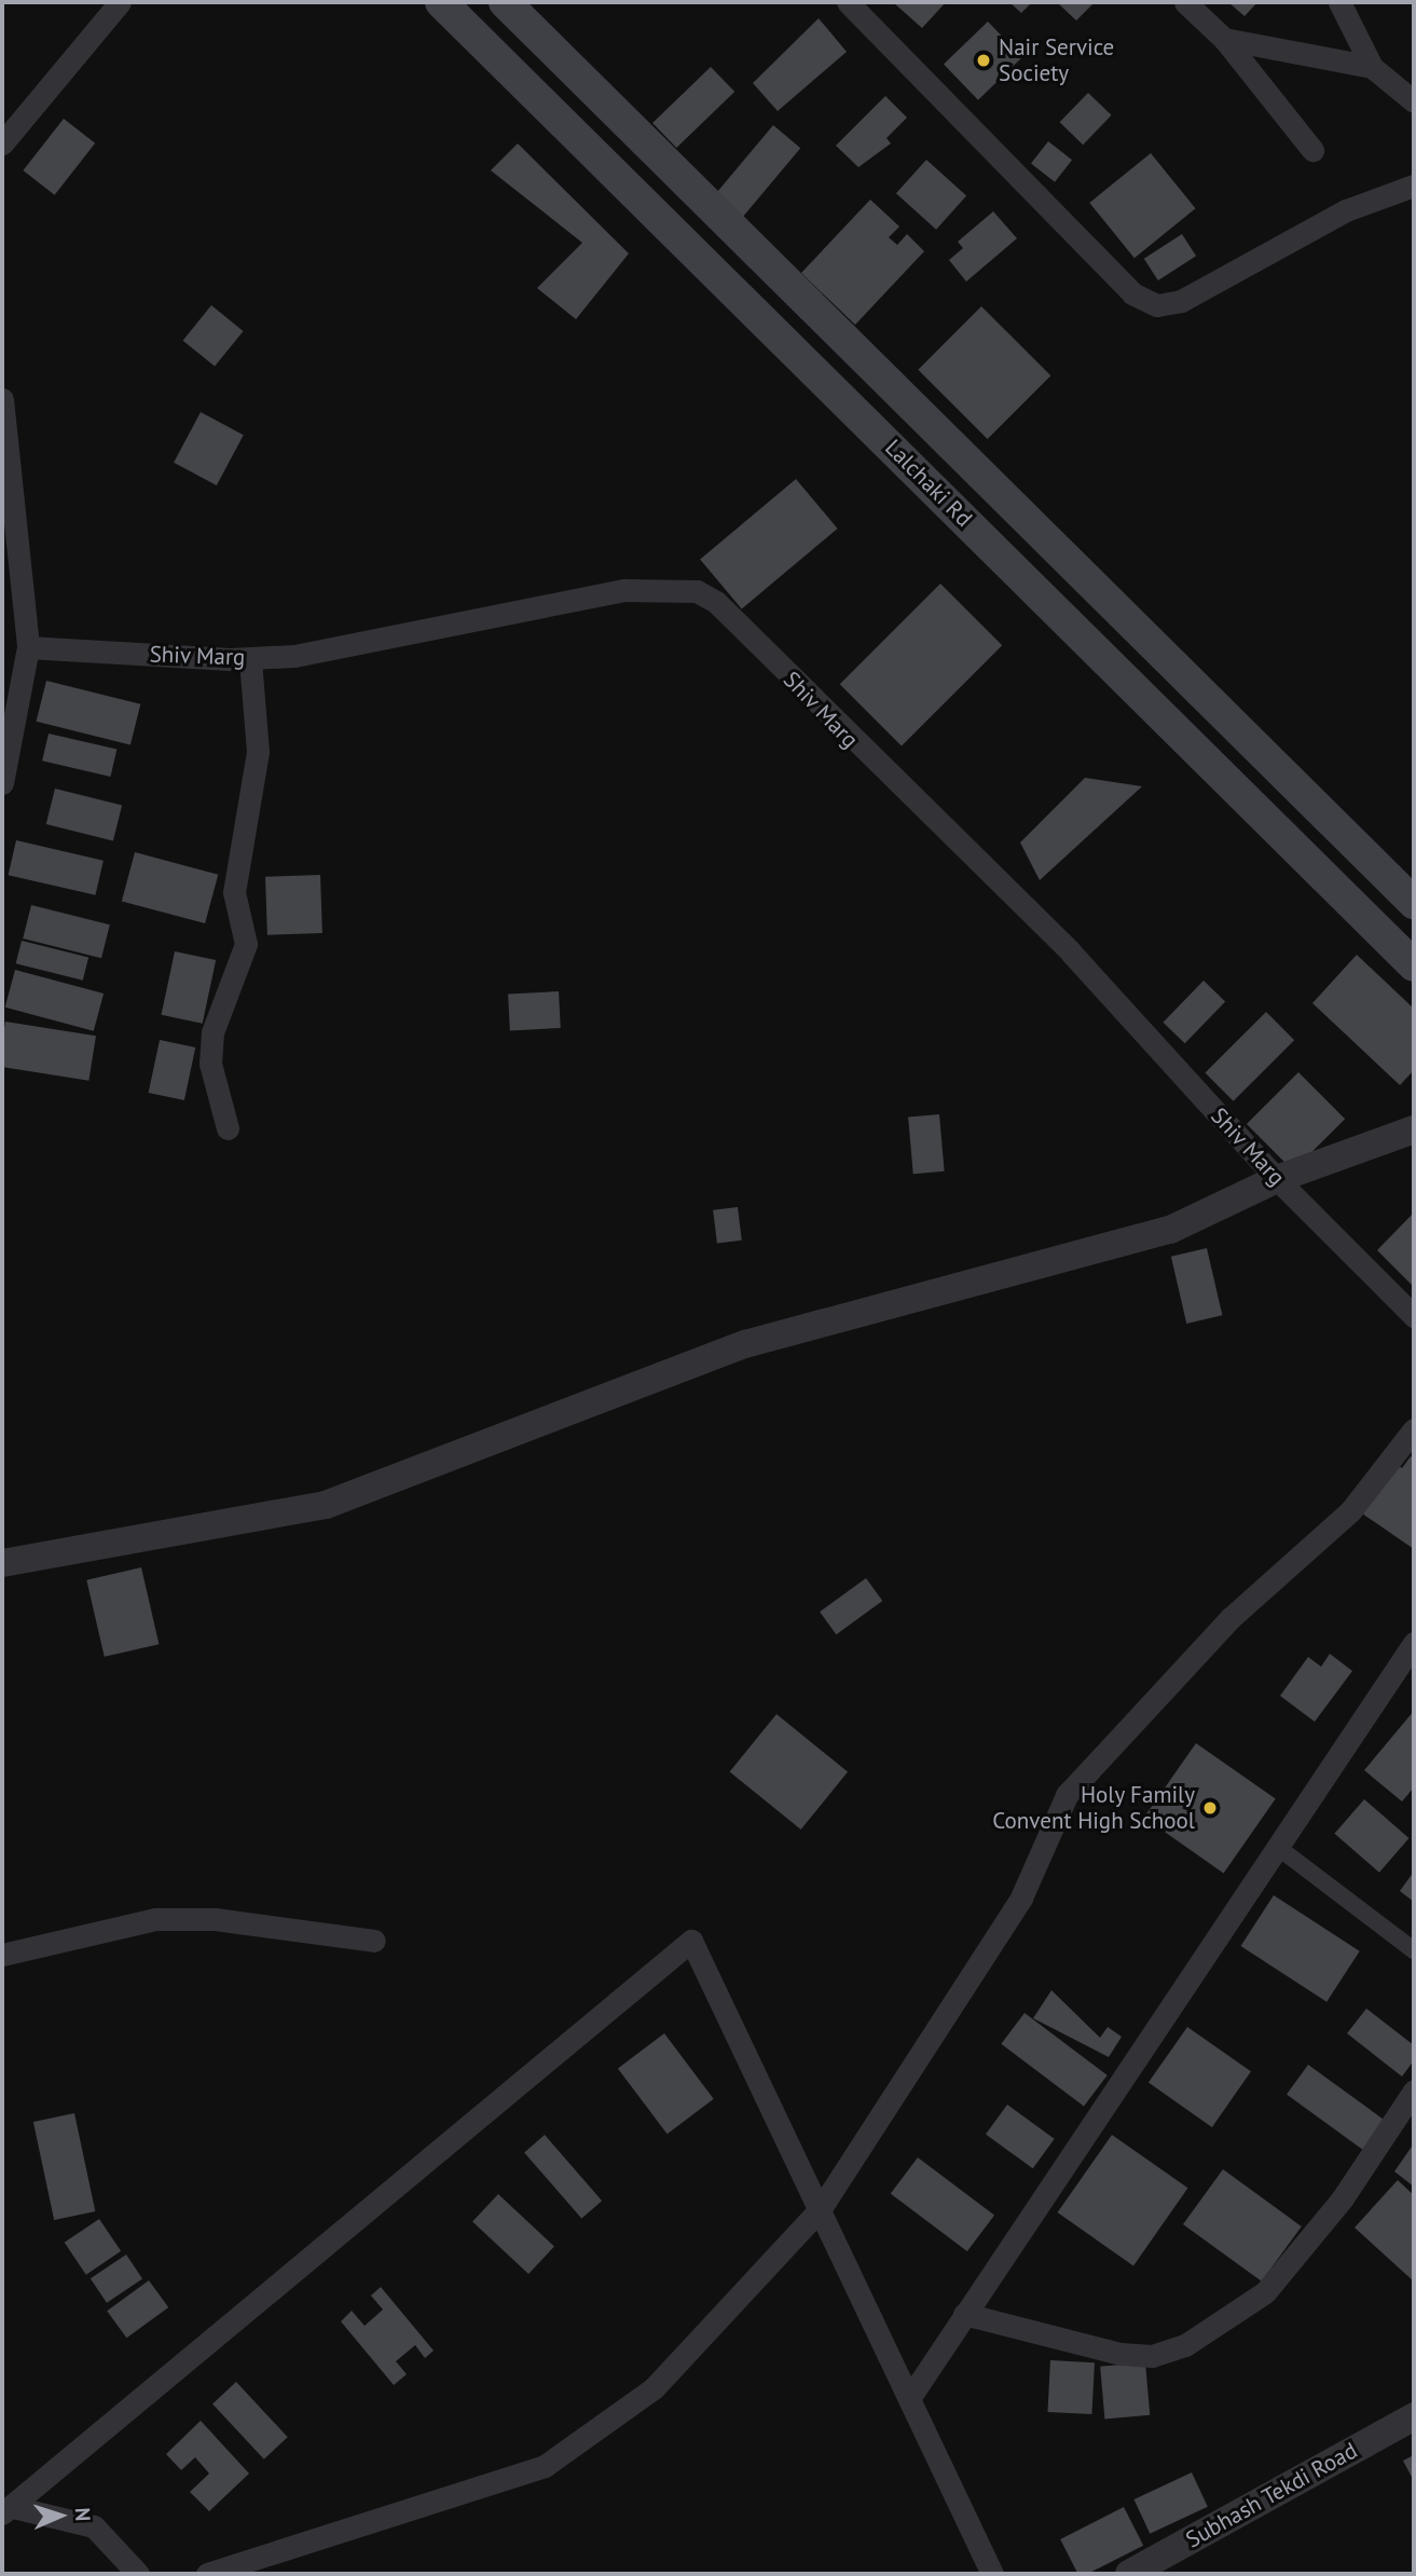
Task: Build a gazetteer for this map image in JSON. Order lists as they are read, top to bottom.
{
  "streets": {
    "main road": ["Lalchaki Rd"],
    "street": ["Shiv Marg", "Subhash Tekdi Road"]
  },
  "places": ["Nair Service Society", "Holy Family Convent High School"],
  "north": "right"
}
